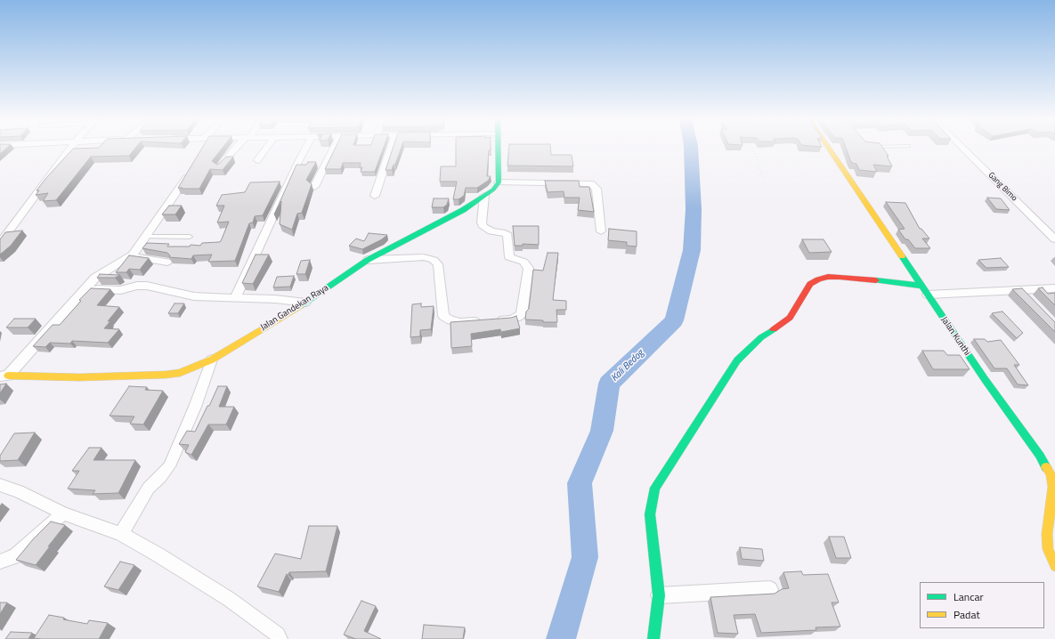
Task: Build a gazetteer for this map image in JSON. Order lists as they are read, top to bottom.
{
  "streets": {
    "street": ["Gang Bimo", "Jalan Gandekan Raya", "Jalan Kunthi"]
  },
  "water": ["Kali Bedog"],
  "legend": ["Lancar", "Padat"]
}
